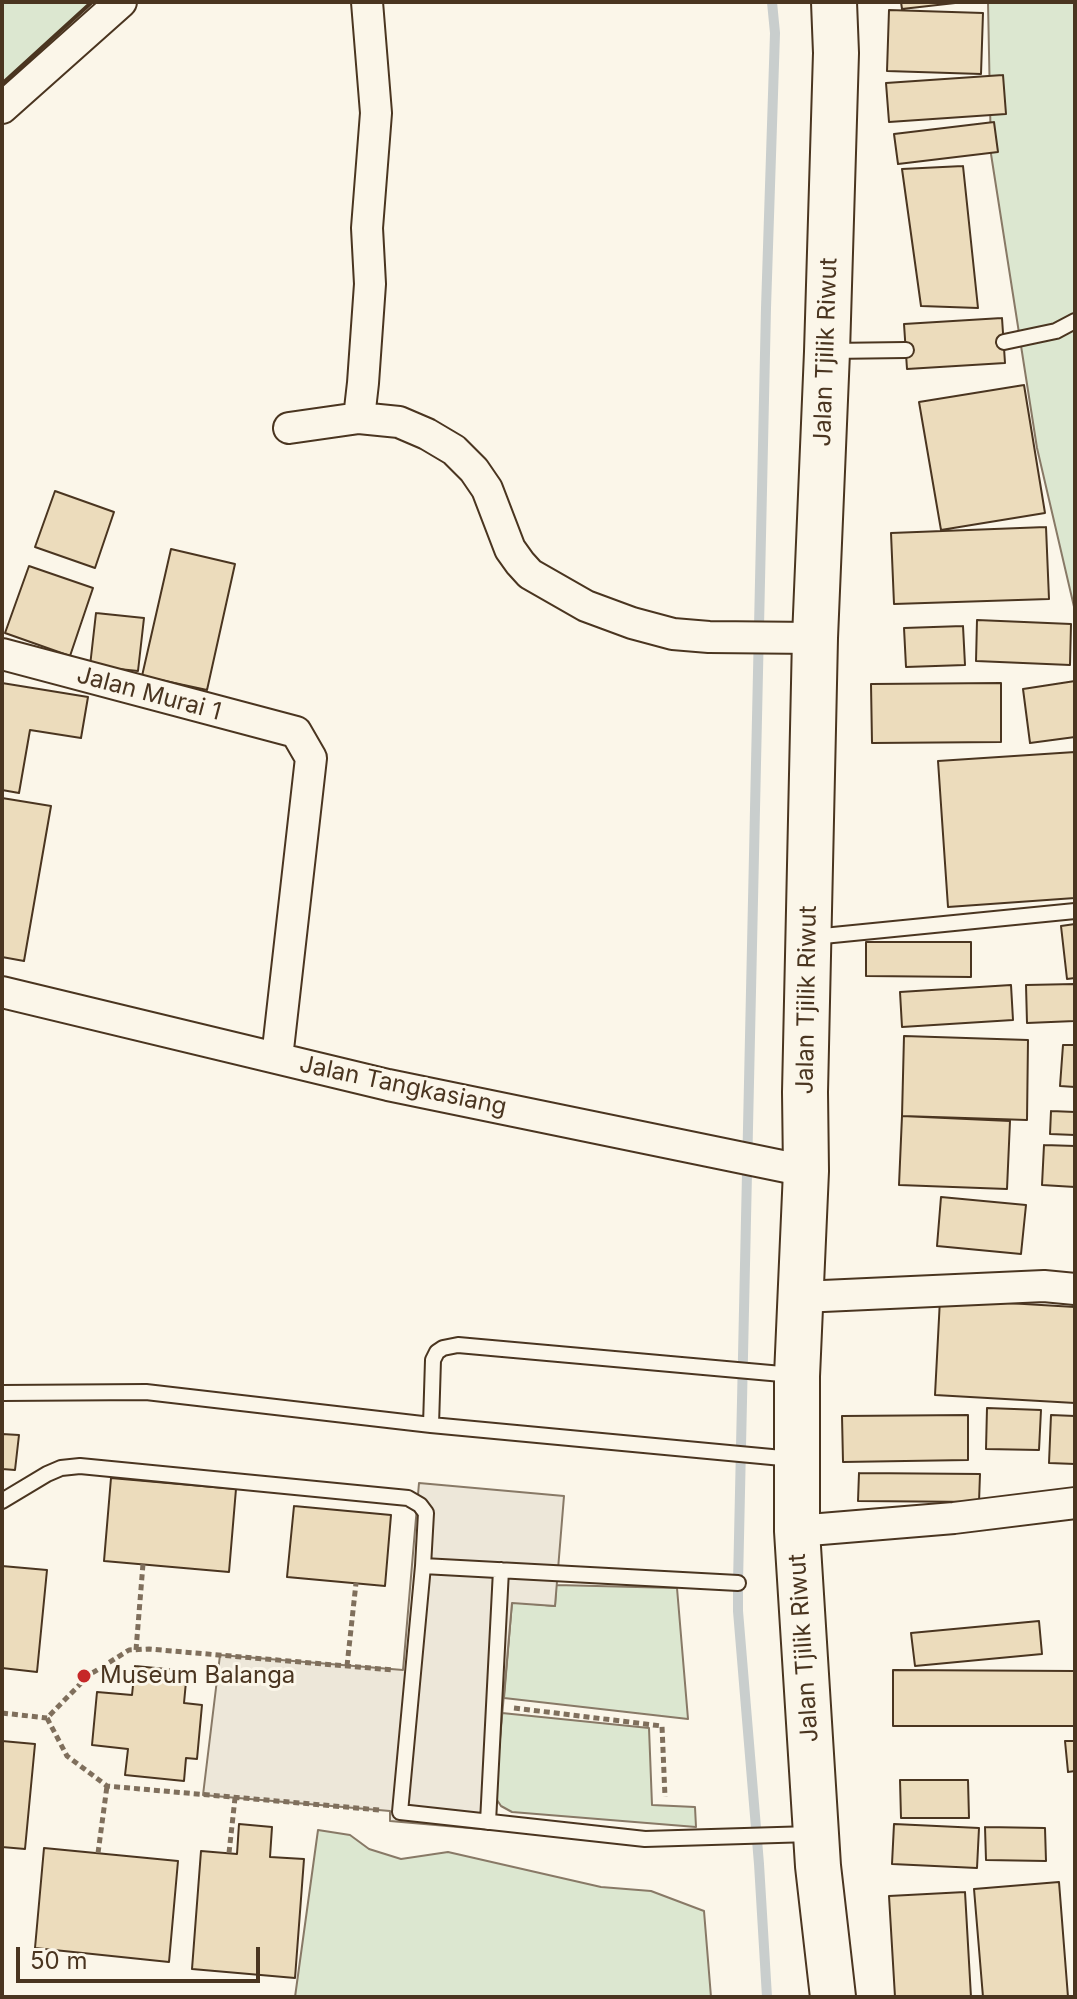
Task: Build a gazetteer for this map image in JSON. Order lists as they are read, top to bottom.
{
  "streets": {
    "highway": ["Jalan Tjilik Riwut"],
    "street": ["Jalan Murai 1", "Jalan Tangkasiang"]
  },
  "crossings": [
    ["Jalan Tjilik Riwut", "Jalan Tangkasiang"],
    ["Jalan Murai 1", "Jalan Tangkasiang"]
  ],
  "places": ["Museum Balanga"],
  "scale_bar": "50 m"
}
